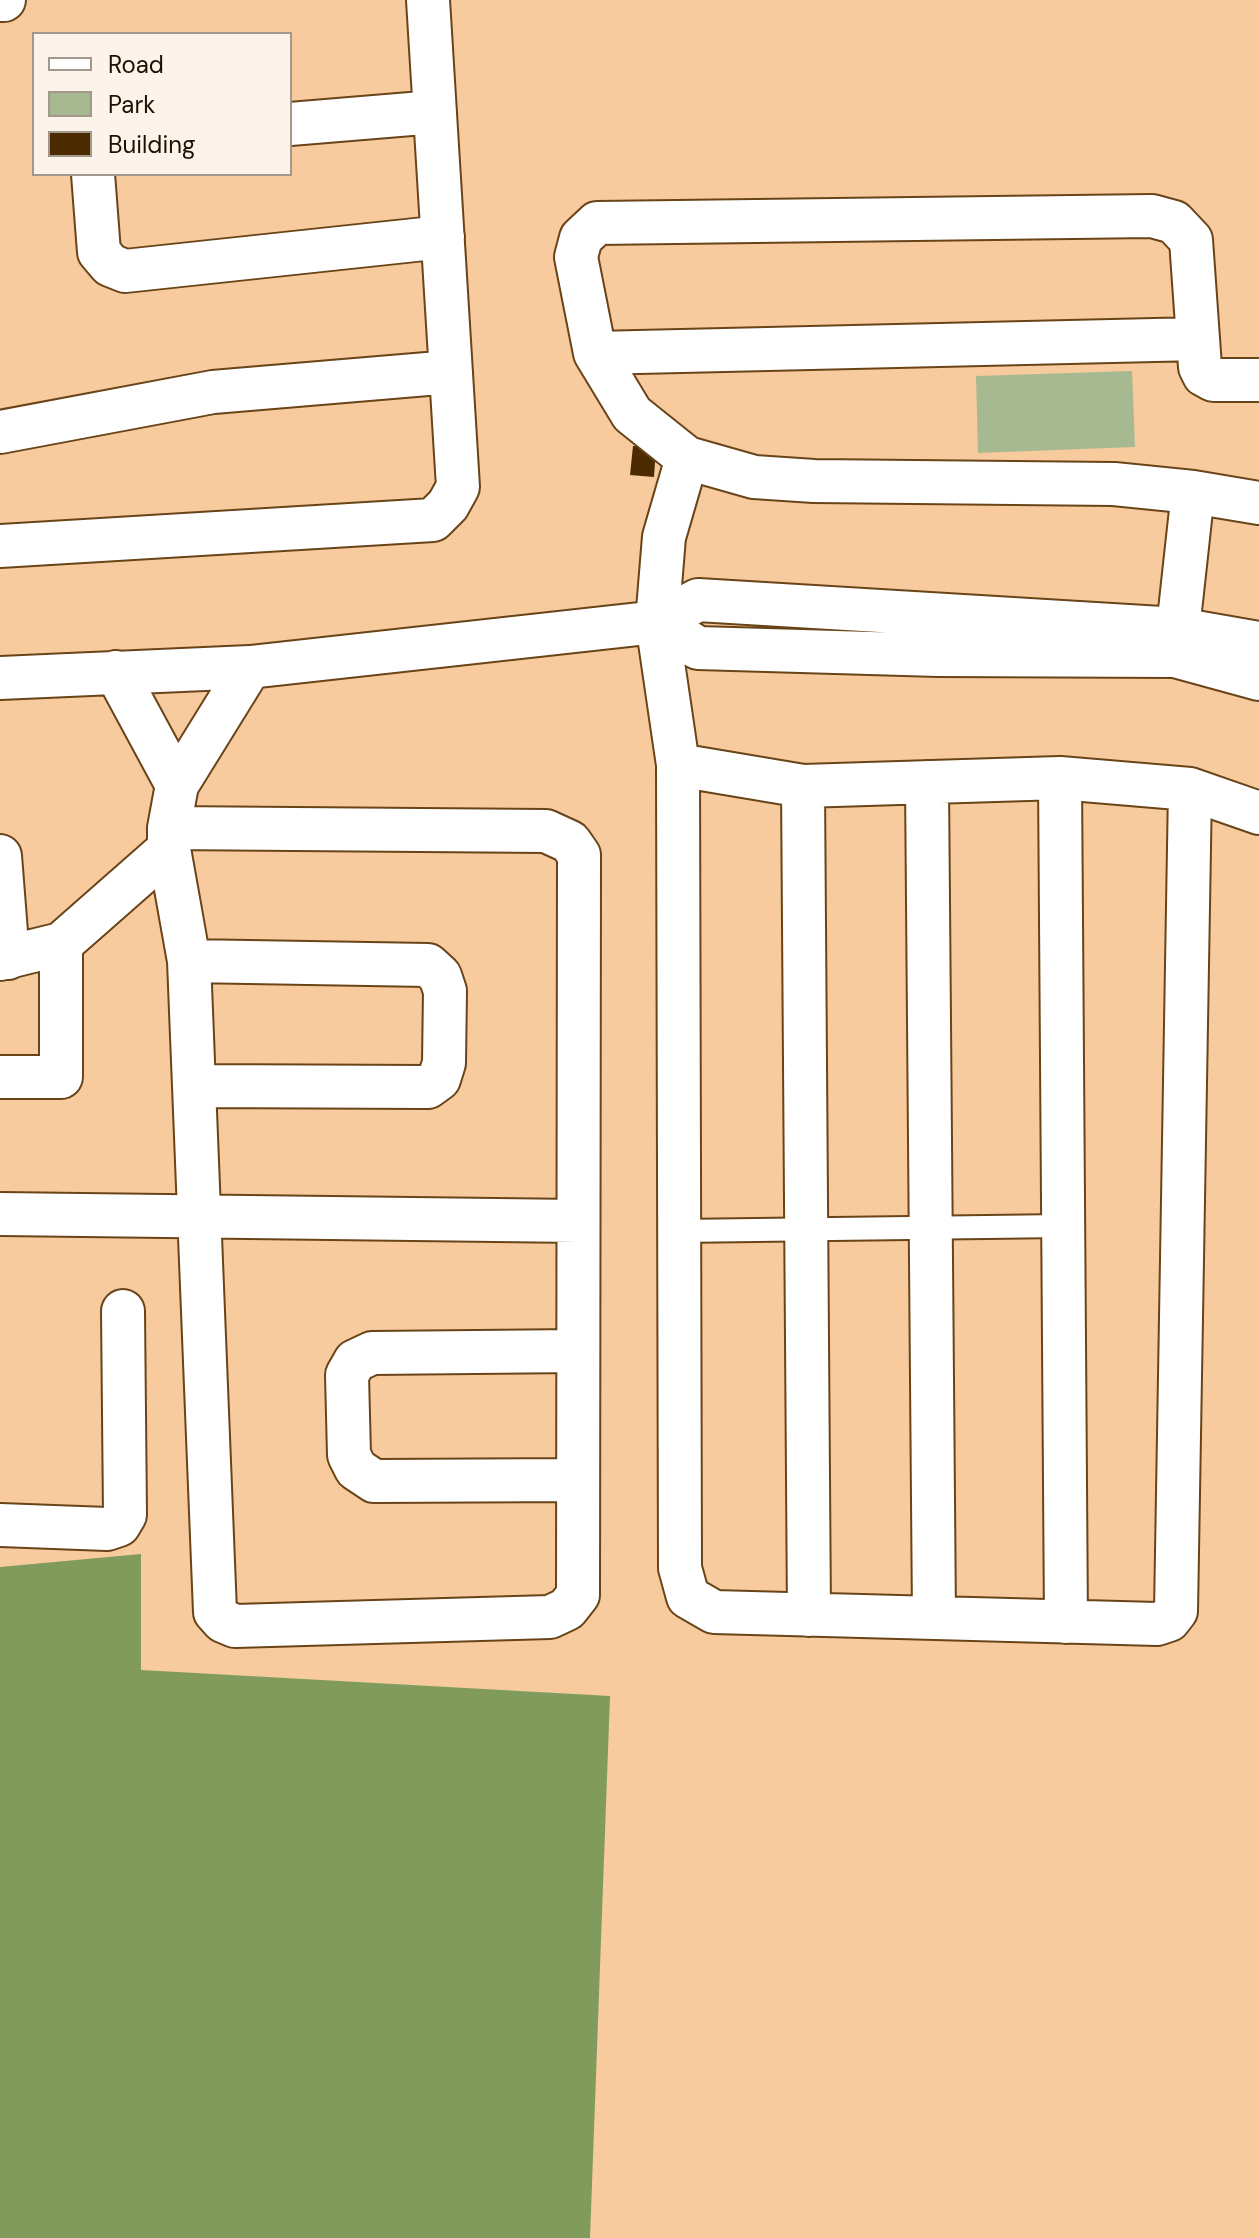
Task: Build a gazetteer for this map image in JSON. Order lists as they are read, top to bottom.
{
  "legend": ["Road", "Park", "Building"]
}
